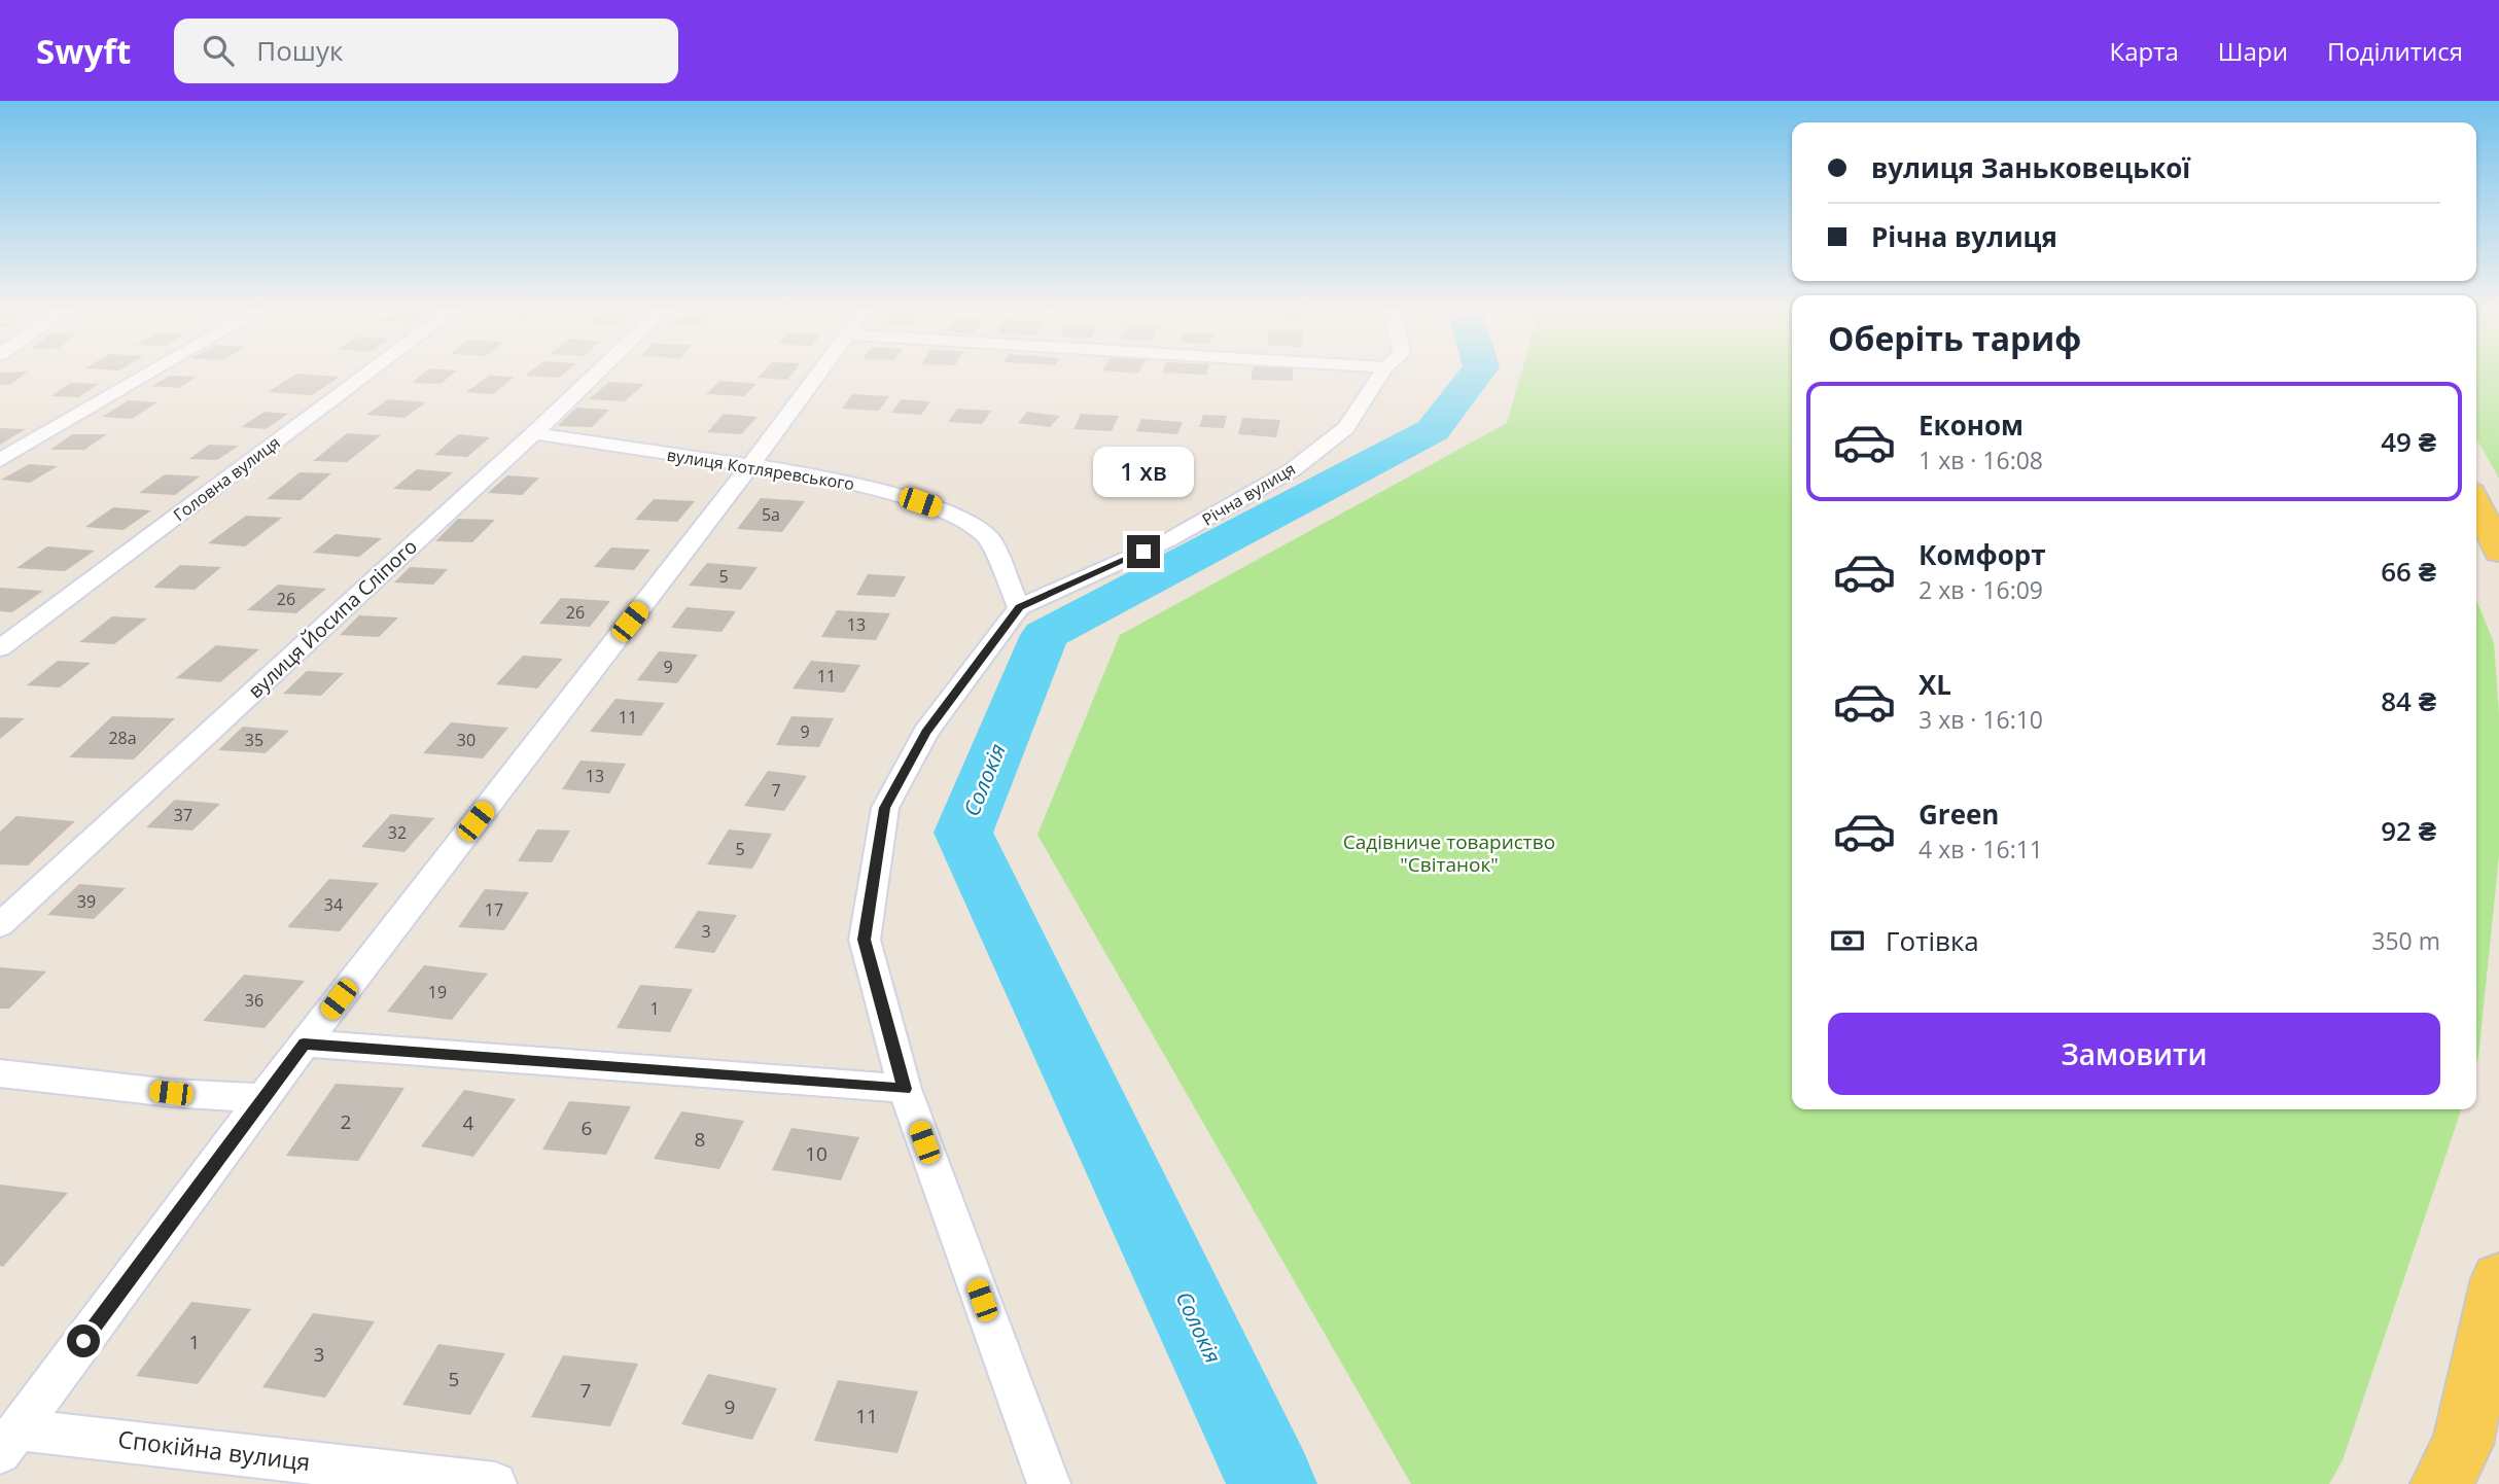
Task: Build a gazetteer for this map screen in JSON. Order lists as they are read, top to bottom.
{
  "streets": {
    "street": [
      "вулиця Котляревського",
      "Головна вулиця",
      "Річна вулиця",
      "вулиця Йосипа Сліпого",
      "Спокійна вулиця"
    ]
  },
  "crossings": [
    ["вулиця Котляревського", "Річна вулиця"],
    ["вулиця Котляревського", "вулиця Йосипа Сліпого"]
  ],
  "water": ["Солокія"],
  "parks": ["Садівниче товариство \"Світанок\""],
  "house_numbers": [
    "5а",
    "5",
    "26",
    "26",
    "13",
    "9",
    "11",
    "11",
    "9",
    "28а",
    "35",
    "30",
    "13",
    "7",
    "37",
    "32",
    "5",
    "39",
    "34",
    "17",
    "3",
    "19",
    "36",
    "1",
    "2",
    "4",
    "6",
    "8",
    "10",
    "1",
    "3",
    "5",
    "7",
    "9",
    "11"
  ],
  "page": {
    "header": "Swyft",
    "search": "Пошук",
    "nav": ["Карта", "Шари", "Поділитися"],
    "banner": ["вулиця Заньковецької", "Річна вулиця"],
    "heading": "Оберіть тариф",
    "list": [
      {
        "name": "Економ",
        "note": "1 хв · 16:08",
        "value": "49 ₴"
      },
      {
        "name": "Комфорт",
        "note": "2 хв · 16:09",
        "value": "66 ₴"
      },
      {
        "name": "XL",
        "note": "3 хв · 16:10",
        "value": "84 ₴"
      },
      {
        "name": "Green",
        "note": "4 хв · 16:11",
        "value": "92 ₴"
      }
    ],
    "bubble": "1 хв",
    "pay": ["Готівка", "350 m"],
    "buttons": "Замовити"
  }
}
